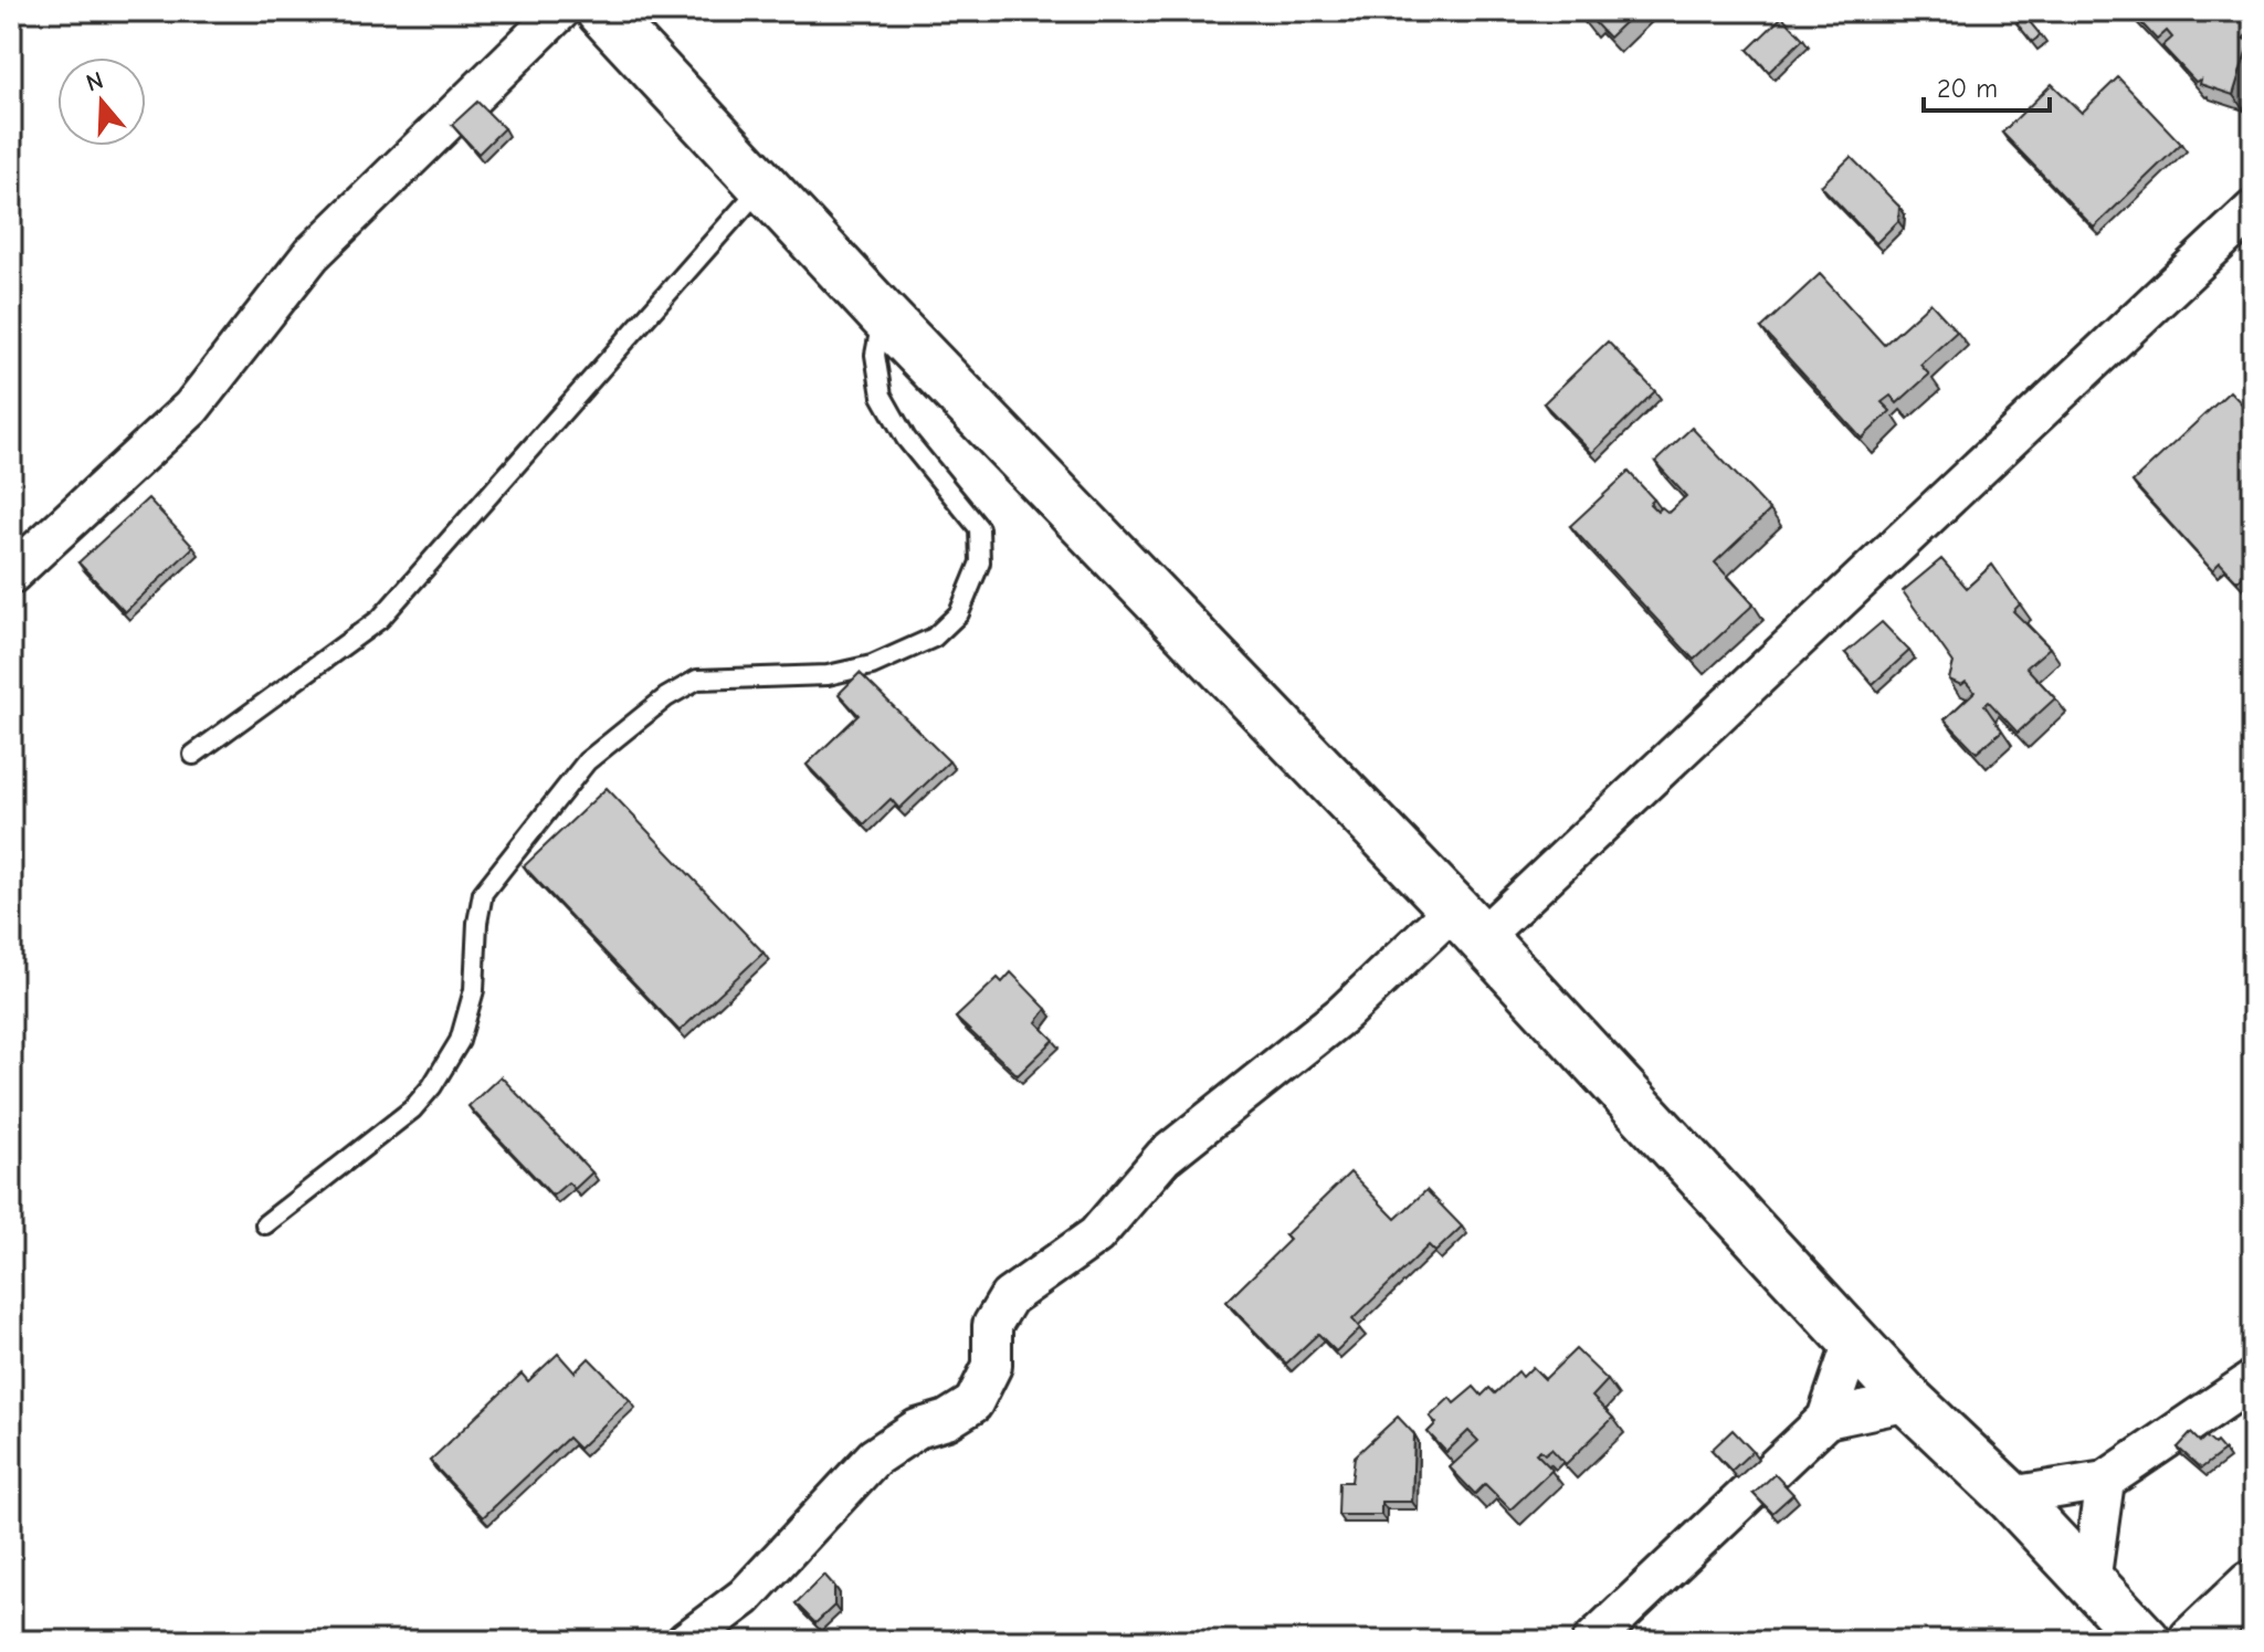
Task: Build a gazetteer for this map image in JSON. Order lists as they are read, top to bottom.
{
  "scale_bar": "20 m",
  "north": "top"
}
